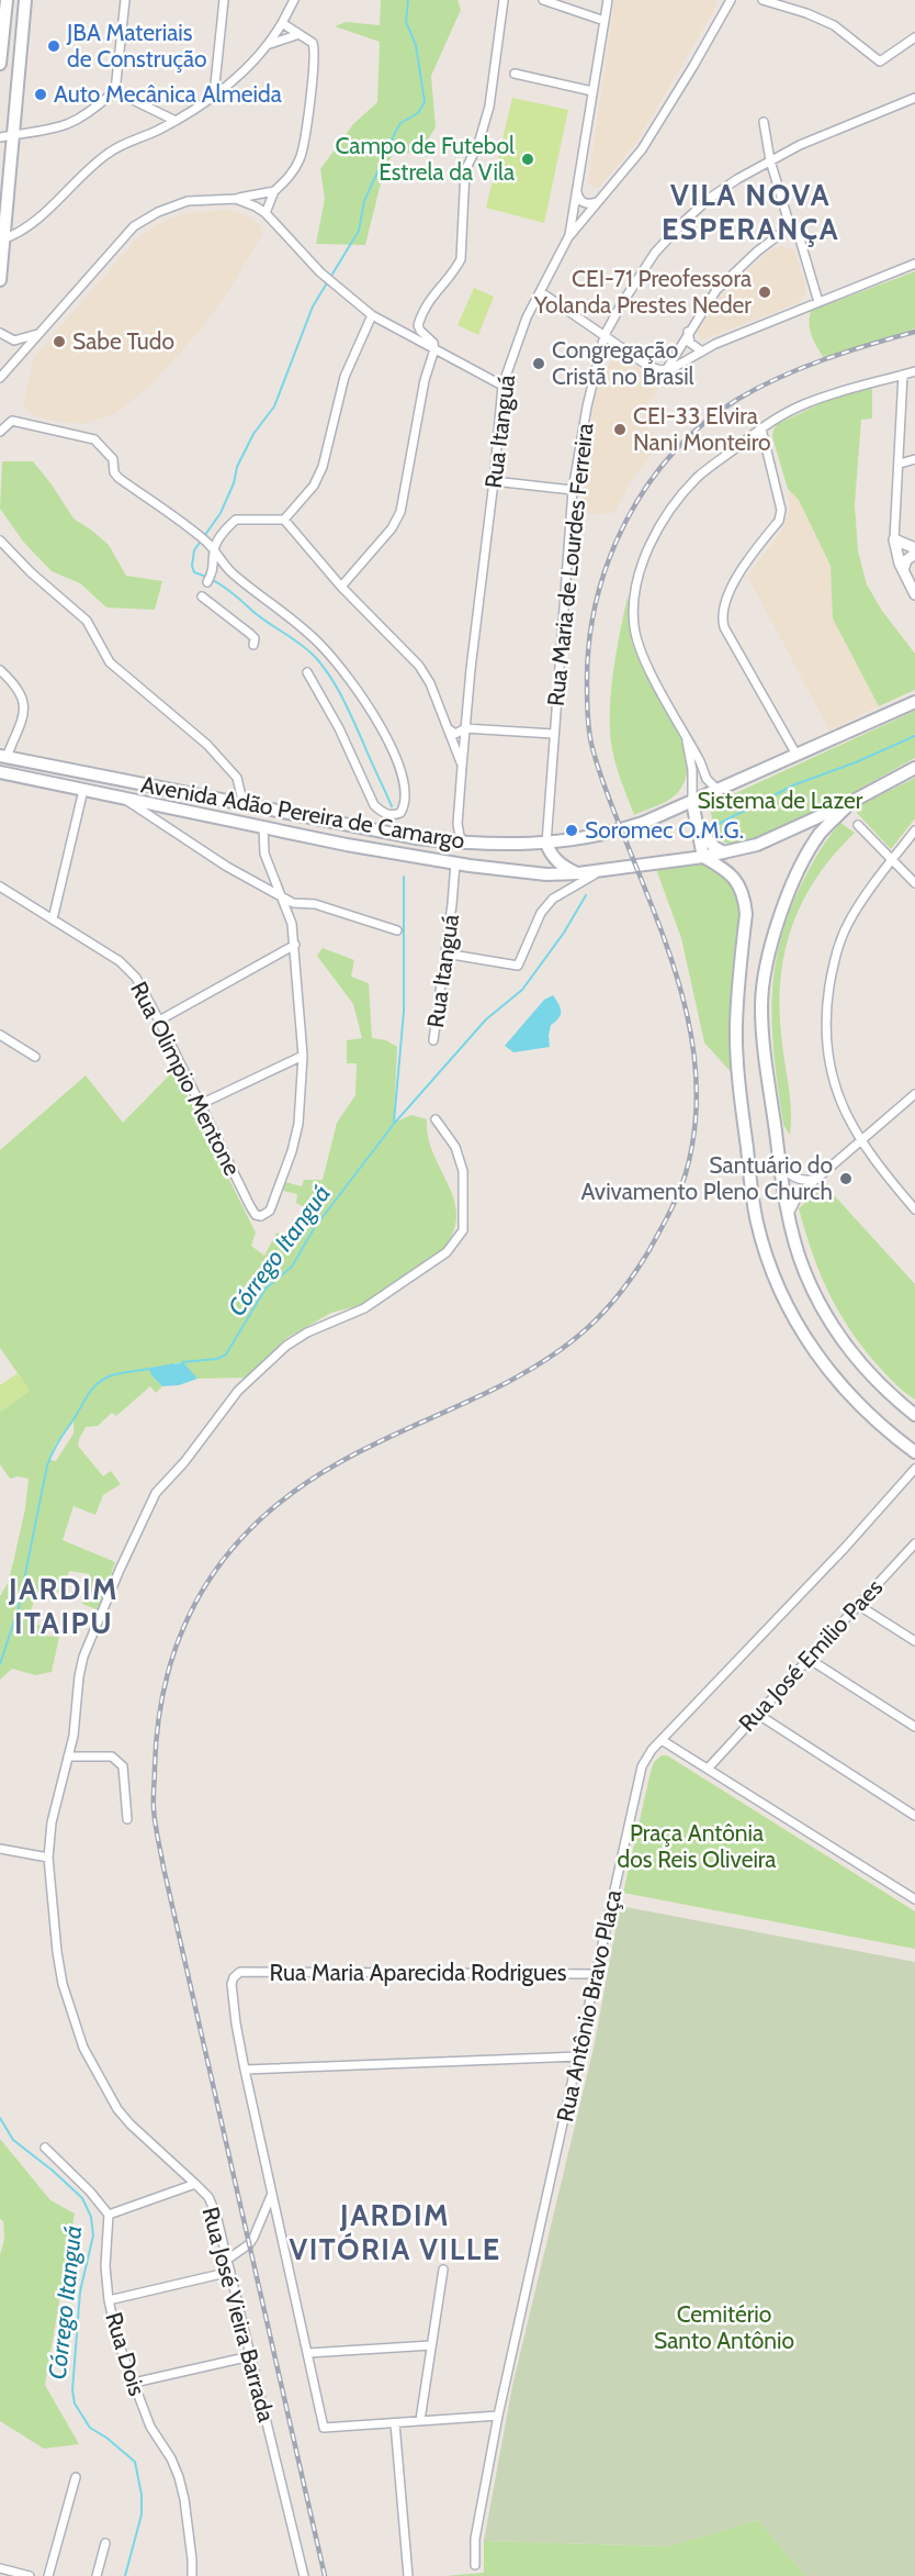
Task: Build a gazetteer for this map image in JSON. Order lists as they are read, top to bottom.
{
  "streets": {
    "main road": ["Avenida Adão Pereira de Camargo"],
    "street": [
      "Rua Itanguá",
      "Rua Maria de Lourdes Ferreira",
      "Rua Olimpio Mentone",
      "Rua José Emilio Paes",
      "Rua Maria Aparecida Rodrigues",
      "Rua Antônio Bravo Plaça",
      "Rua José Vieira Barrada",
      "Rua Dois"
    ]
  },
  "crossings": [
    ["Rua Itanguá", "Avenida Adão Pereira de Camargo"],
    ["Rua Maria de Lourdes Ferreira", "Avenida Adão Pereira de Camargo"],
    ["Rua Maria Aparecida Rodrigues", "Rua Antônio Bravo Plaça"]
  ],
  "districts": ["VILA NOVA ESPERANÇA", "JARDIM ITAIPU", "JARDIM VITÓRIA VILLE"],
  "water": ["Córrego Itanguá"],
  "parks": ["Sistema de Lazer", "Praça Antônia dos Reis Oliveira", "Cemitério Santo Antônio"],
  "places": [
    "JBA Materiais de Construção",
    "Auto Mecânica Almeida",
    "Campo de Futebol Estrela da Vila",
    "CEI-71 Preofessora Yolanda Prestes Neder",
    "Sabe Tudo",
    "Congregação Cristã no Brasil",
    "CEI-33 Elvira Nani Monteiro",
    "Soromec O.M.G.",
    "Santuário do Avivamento Pleno Church"
  ]
}
